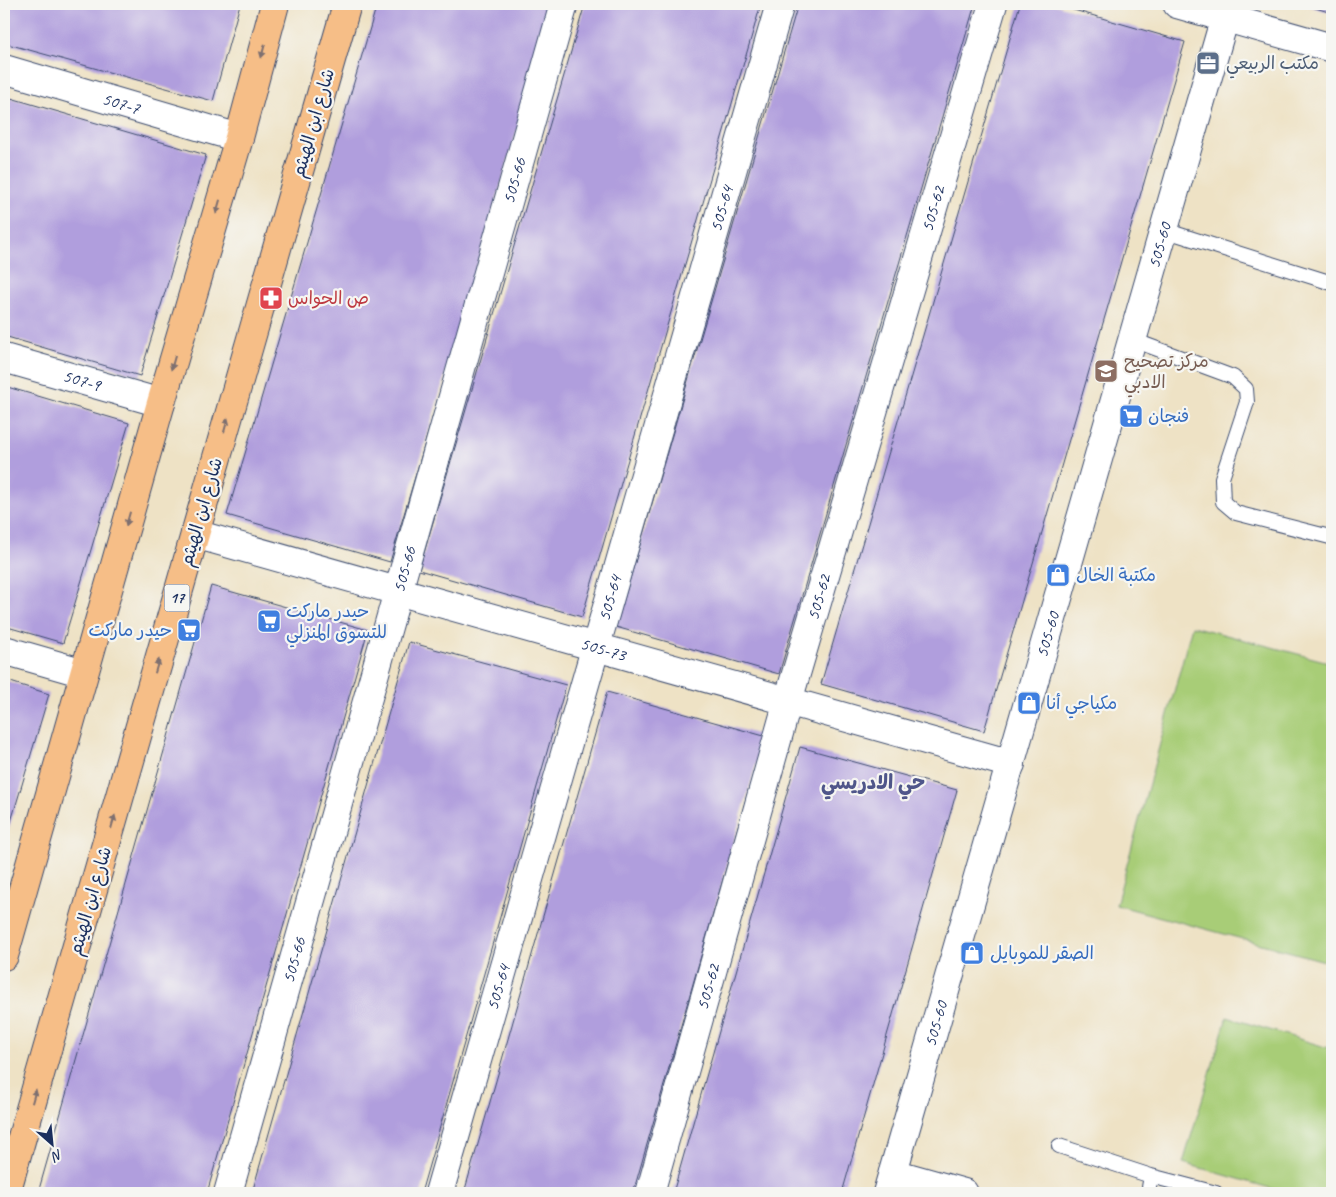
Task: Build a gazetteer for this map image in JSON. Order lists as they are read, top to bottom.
{
  "streets": {
    "main road": ["شارع ابن الهيثم", "17"],
    "street": [
      "507-7",
      "505-66",
      "505-64",
      "505-62",
      "505-60",
      "507-9",
      "505-73"
    ]
  },
  "crossings": [
    ["شارع ابن الهيثم", "505-73"],
    ["505-66", "505-73"],
    ["505-64", "505-73"],
    ["505-62", "505-73"],
    ["505-60", "505-73"]
  ],
  "districts": ["حي الادريسي"],
  "places": {
    "office": ["مكتب الربيعي"],
    "pharmacy": ["ص الحواس"],
    "school or university": ["مركز تصحيح الادبي"],
    "supermarket": ["فنجان", "حيدر ماركت للتسوق المنزلي", "حيدر ماركت"],
    "shop": ["مكتبة الخال", "مكياجي أنا", "الصقر للموبايل"]
  },
  "north": "bottom right"
}
